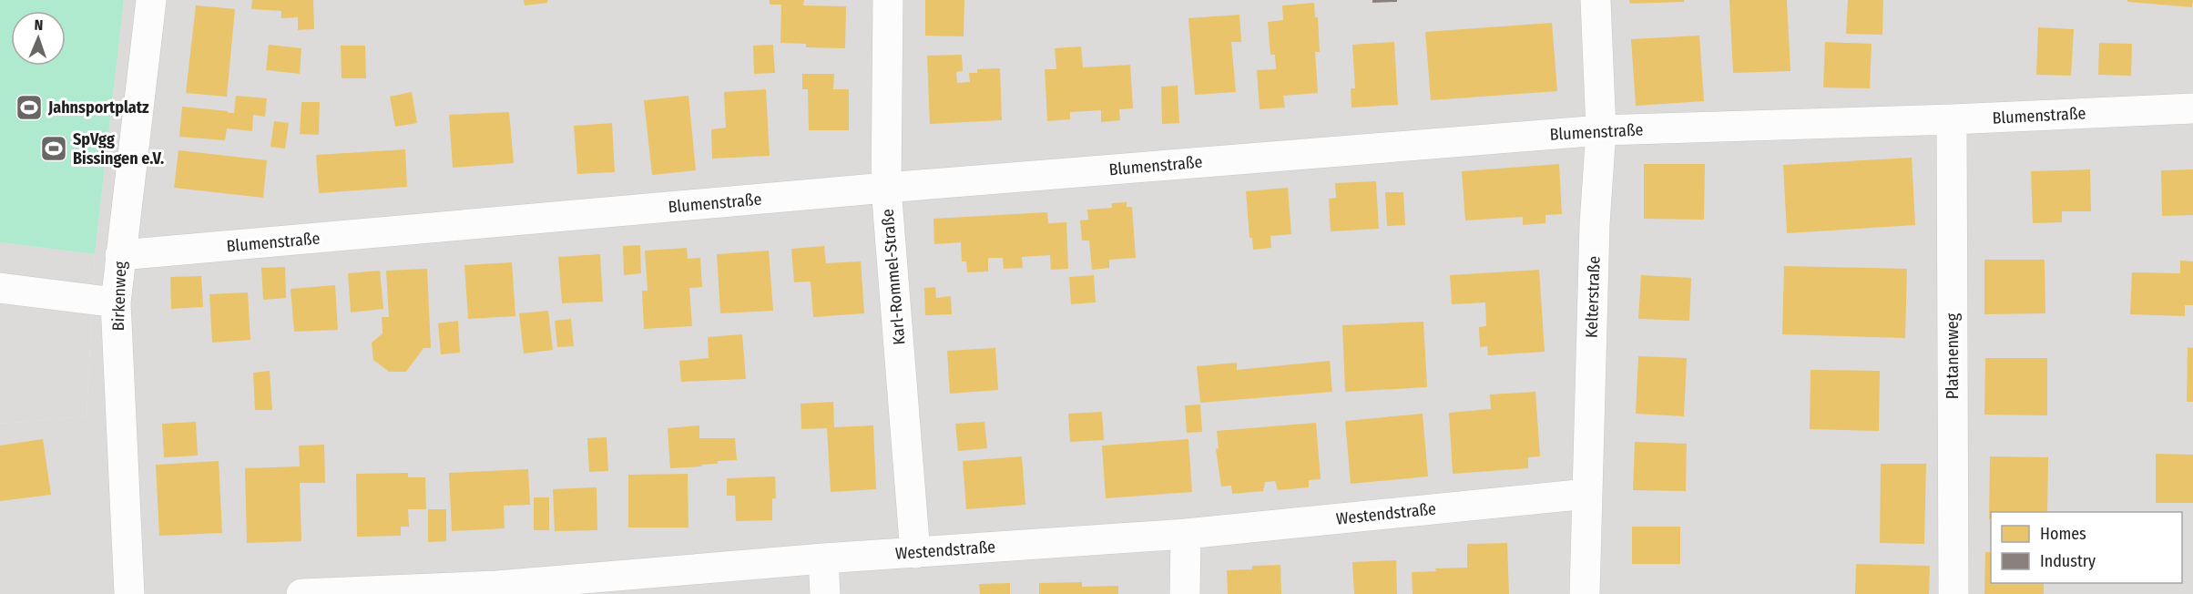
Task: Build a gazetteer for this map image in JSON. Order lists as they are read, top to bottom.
{
  "streets": {
    "street": [
      "Blumenstraße",
      "Karl-Rommel-Straße",
      "Birkenweg",
      "Kelterstraße",
      "Platanenweg",
      "Westendstraße"
    ]
  },
  "crossings": [
    ["Blumenstraße", "Karl-Rommel-Straße"],
    ["Blumenstraße", "Birkenweg"],
    ["Blumenstraße", "Kelterstraße"],
    ["Blumenstraße", "Platanenweg"],
    ["Karl-Rommel-Straße", "Westendstraße"],
    ["Kelterstraße", "Westendstraße"]
  ],
  "places": {
    "sports": ["Jahnsportplatz", "SpVgg Bissingen e.V."]
  },
  "legend": ["Homes", "Industry"],
  "north": "top"
}
